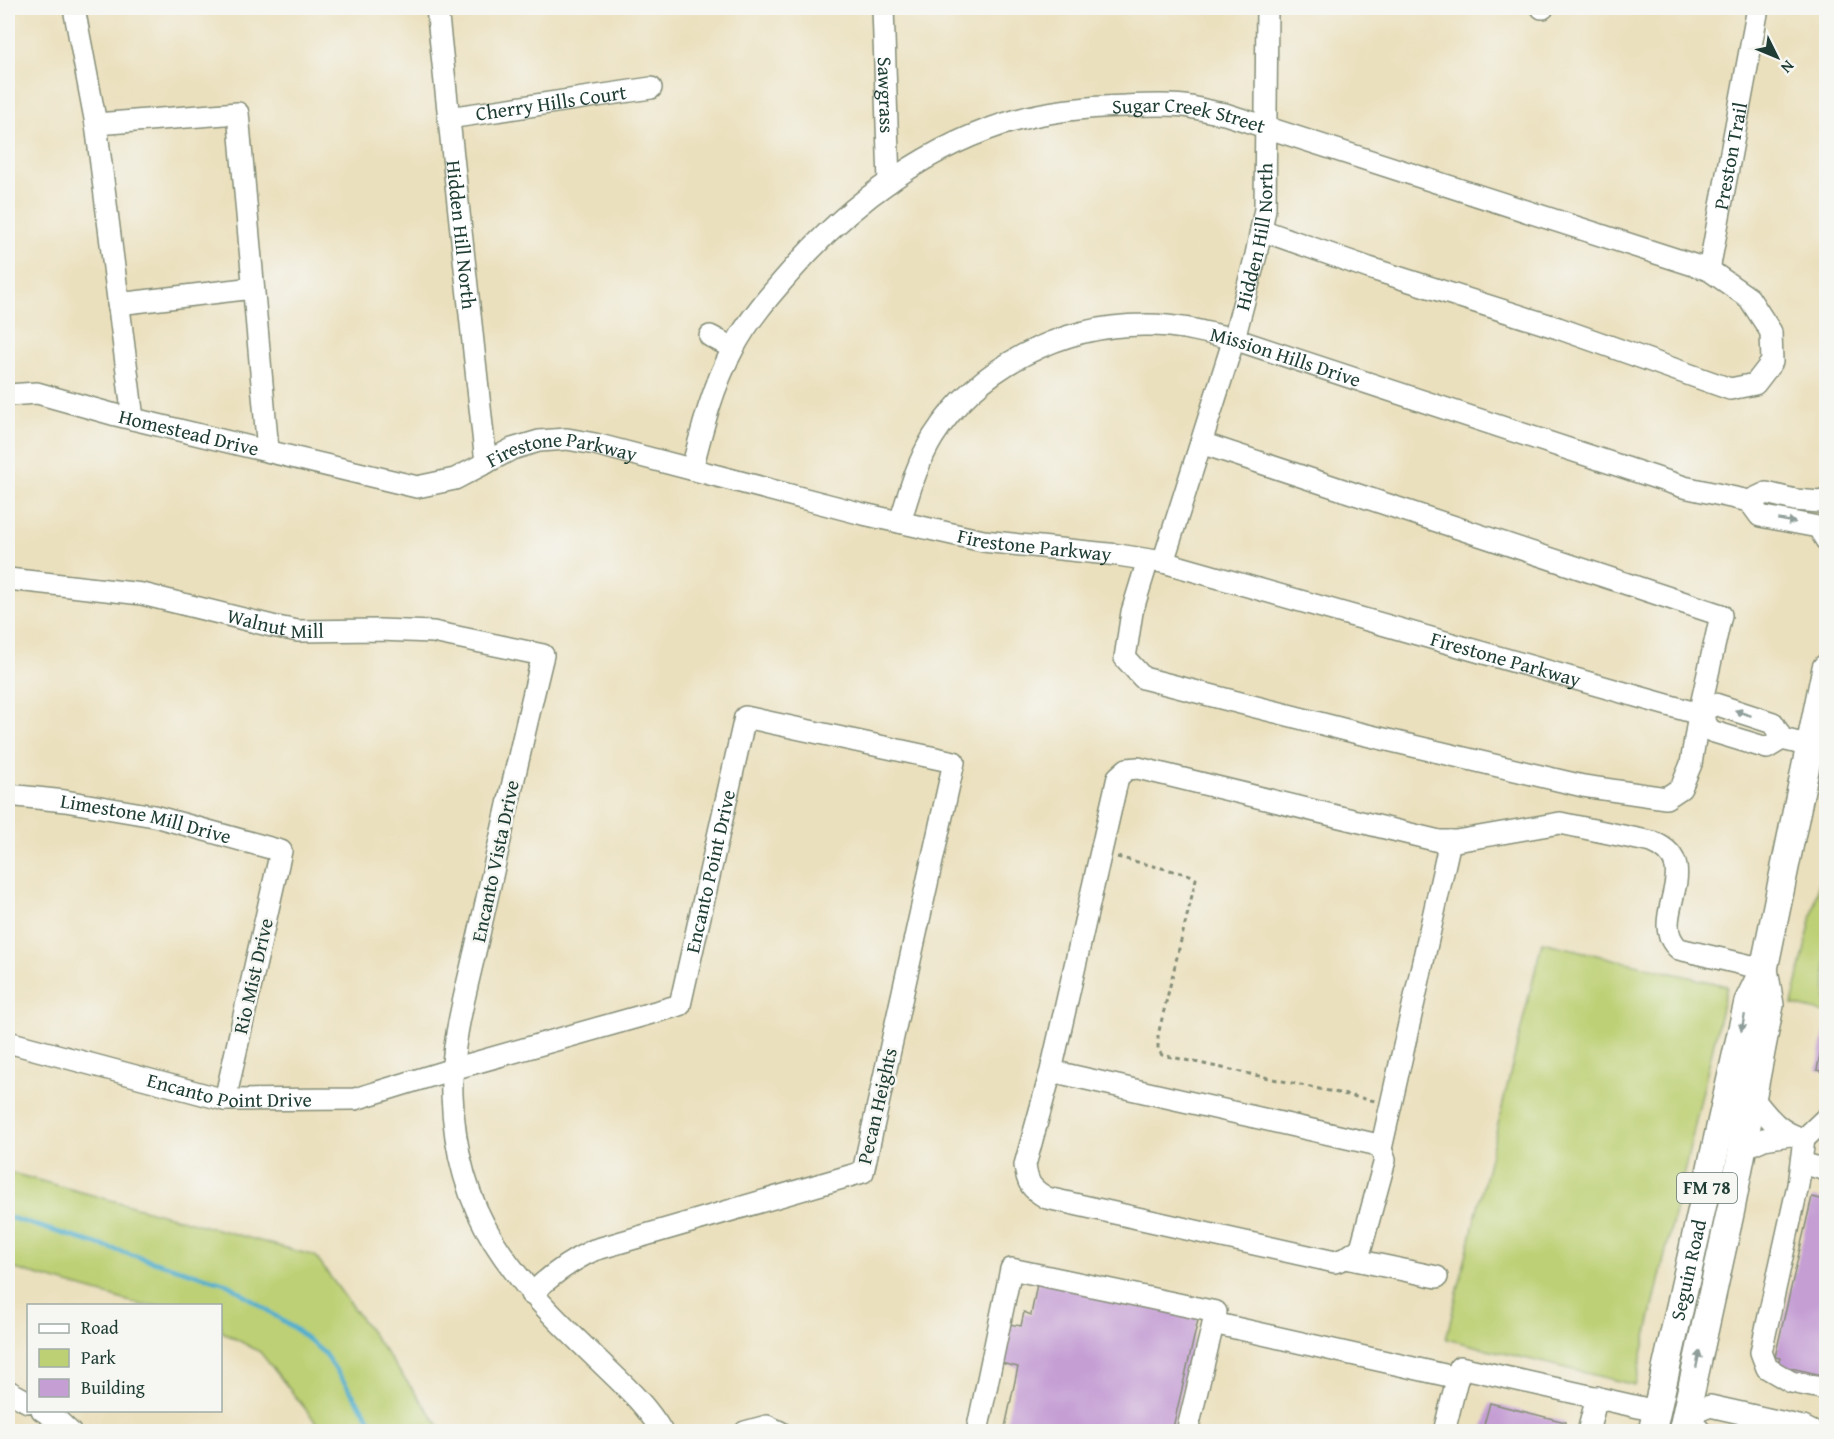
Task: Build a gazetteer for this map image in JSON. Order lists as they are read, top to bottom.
{
  "streets": {
    "main road": ["FM 78", "Seguin Road"],
    "street": [
      "Sawgrass",
      "Cherry Hills Court",
      "Sugar Creek Street",
      "Preston Trail",
      "Hidden Hill North",
      "Mission Hills Drive",
      "Homestead Drive",
      "Firestone Parkway",
      "Walnut Mill",
      "Limestone Mill Drive",
      "Encanto Vista Drive",
      "Encanto Point Drive",
      "Rio Mist Drive",
      "Pecan Heights"
    ]
  },
  "crossings": [
    ["Sawgrass", "Sugar Creek Street"],
    ["Cherry Hills Court", "Hidden Hill North"],
    ["Sugar Creek Street", "Preston Trail"],
    ["Sugar Creek Street", "Hidden Hill North"],
    ["Sugar Creek Street", "Firestone Parkway"],
    ["Hidden Hill North", "Mission Hills Drive"],
    ["Hidden Hill North", "Firestone Parkway"],
    ["Mission Hills Drive", "Firestone Parkway"],
    ["Homestead Drive", "Firestone Parkway"],
    ["Firestone Parkway", "Seguin Road"],
    ["Walnut Mill", "Encanto Vista Drive"],
    ["Limestone Mill Drive", "Rio Mist Drive"],
    ["Encanto Vista Drive", "Encanto Point Drive"],
    ["Encanto Point Drive", "Rio Mist Drive"],
    ["Encanto Point Drive", "Pecan Heights"]
  ],
  "legend": ["Road", "Park", "Building"],
  "north": "bottom right"
}
